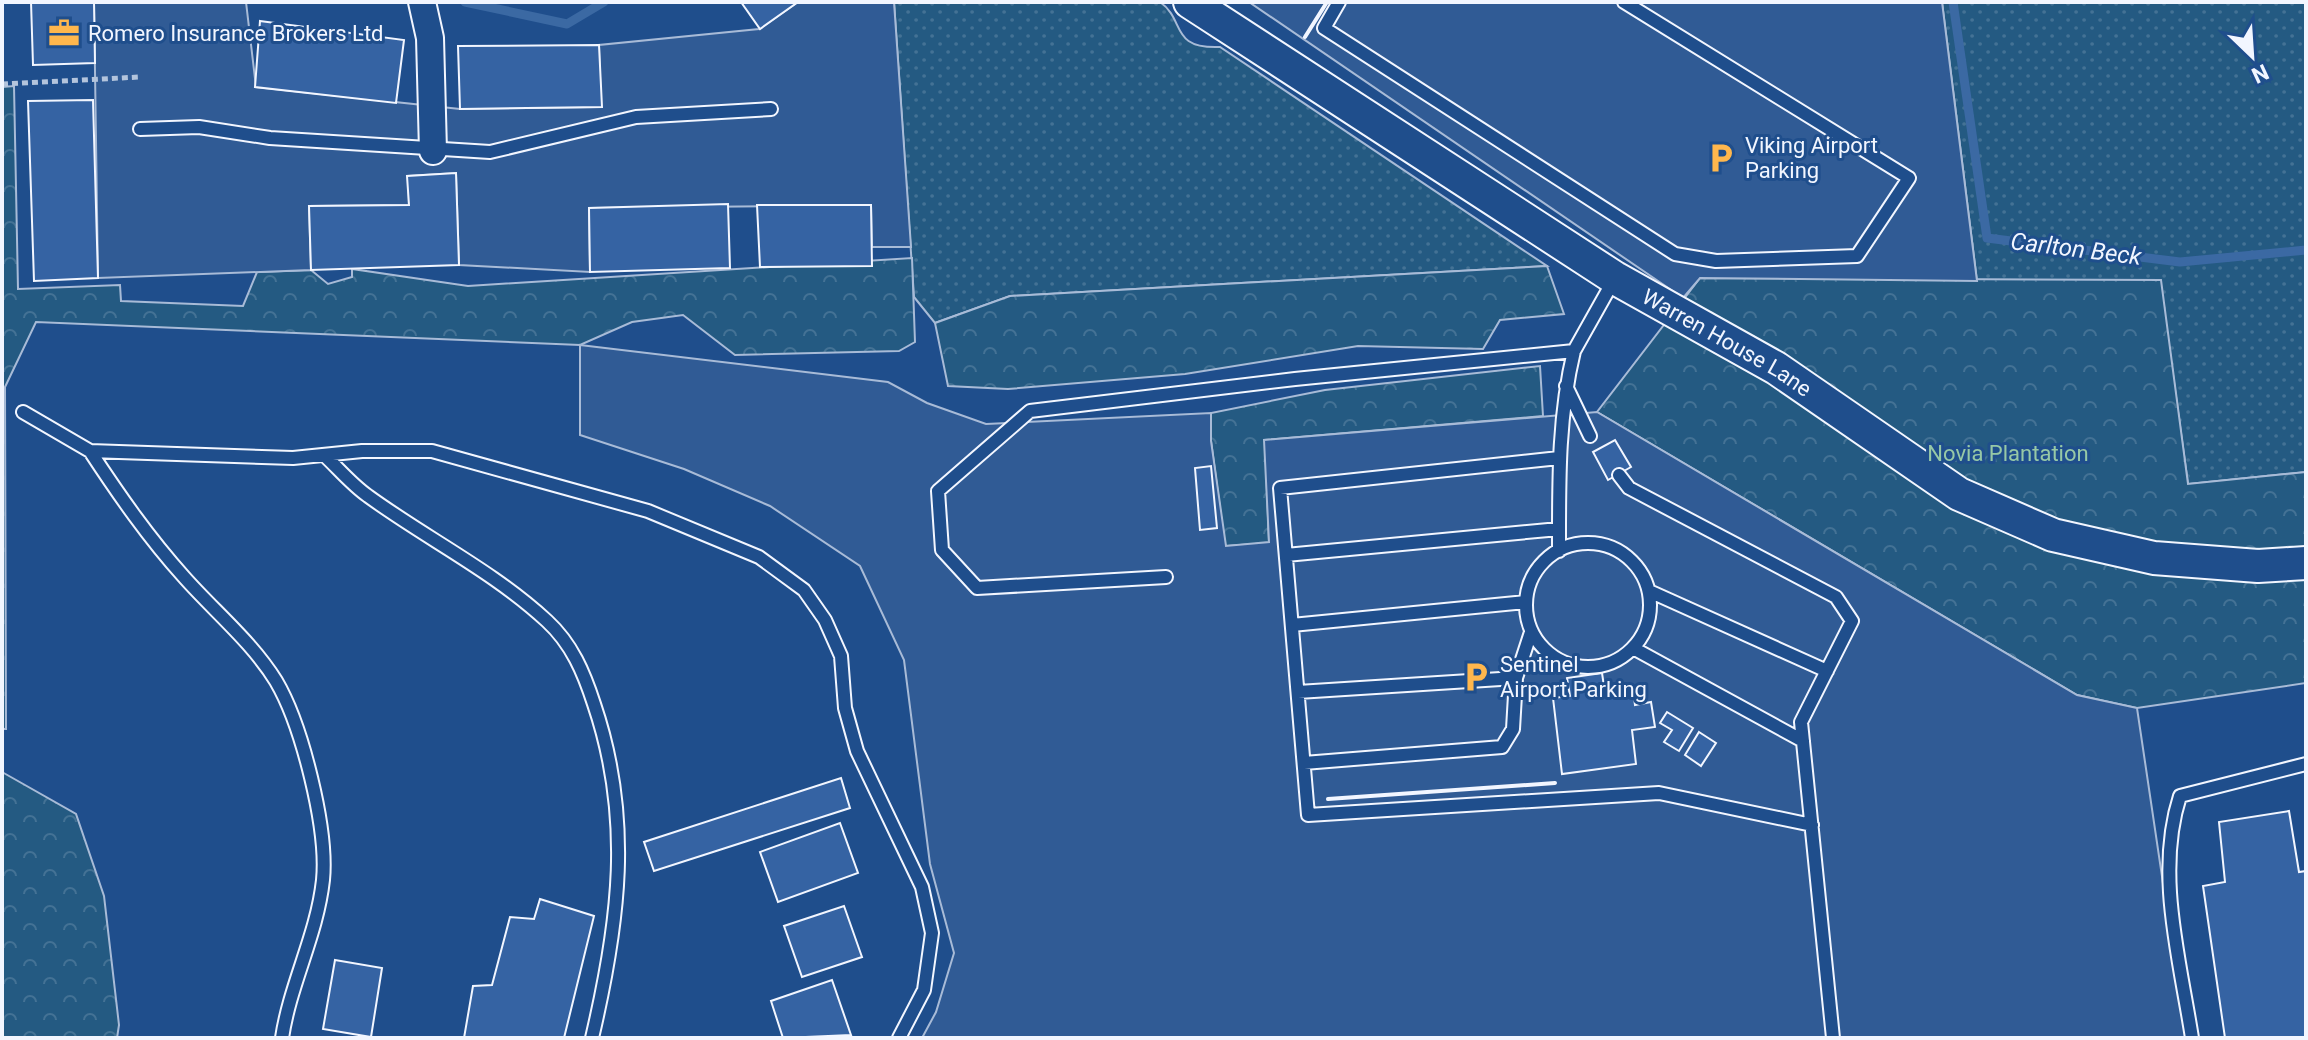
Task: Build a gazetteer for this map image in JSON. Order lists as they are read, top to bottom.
{
  "streets": {
    "street": ["Warren House Lane"]
  },
  "water": ["Carlton Beck"],
  "parks": ["Novia Plantation"],
  "places": {
    "office": ["Romero Insurance Brokers Ltd"],
    "parking": ["Viking Airport Parking", "Sentinel Airport Parking"]
  },
  "north": "bottom right"
}
